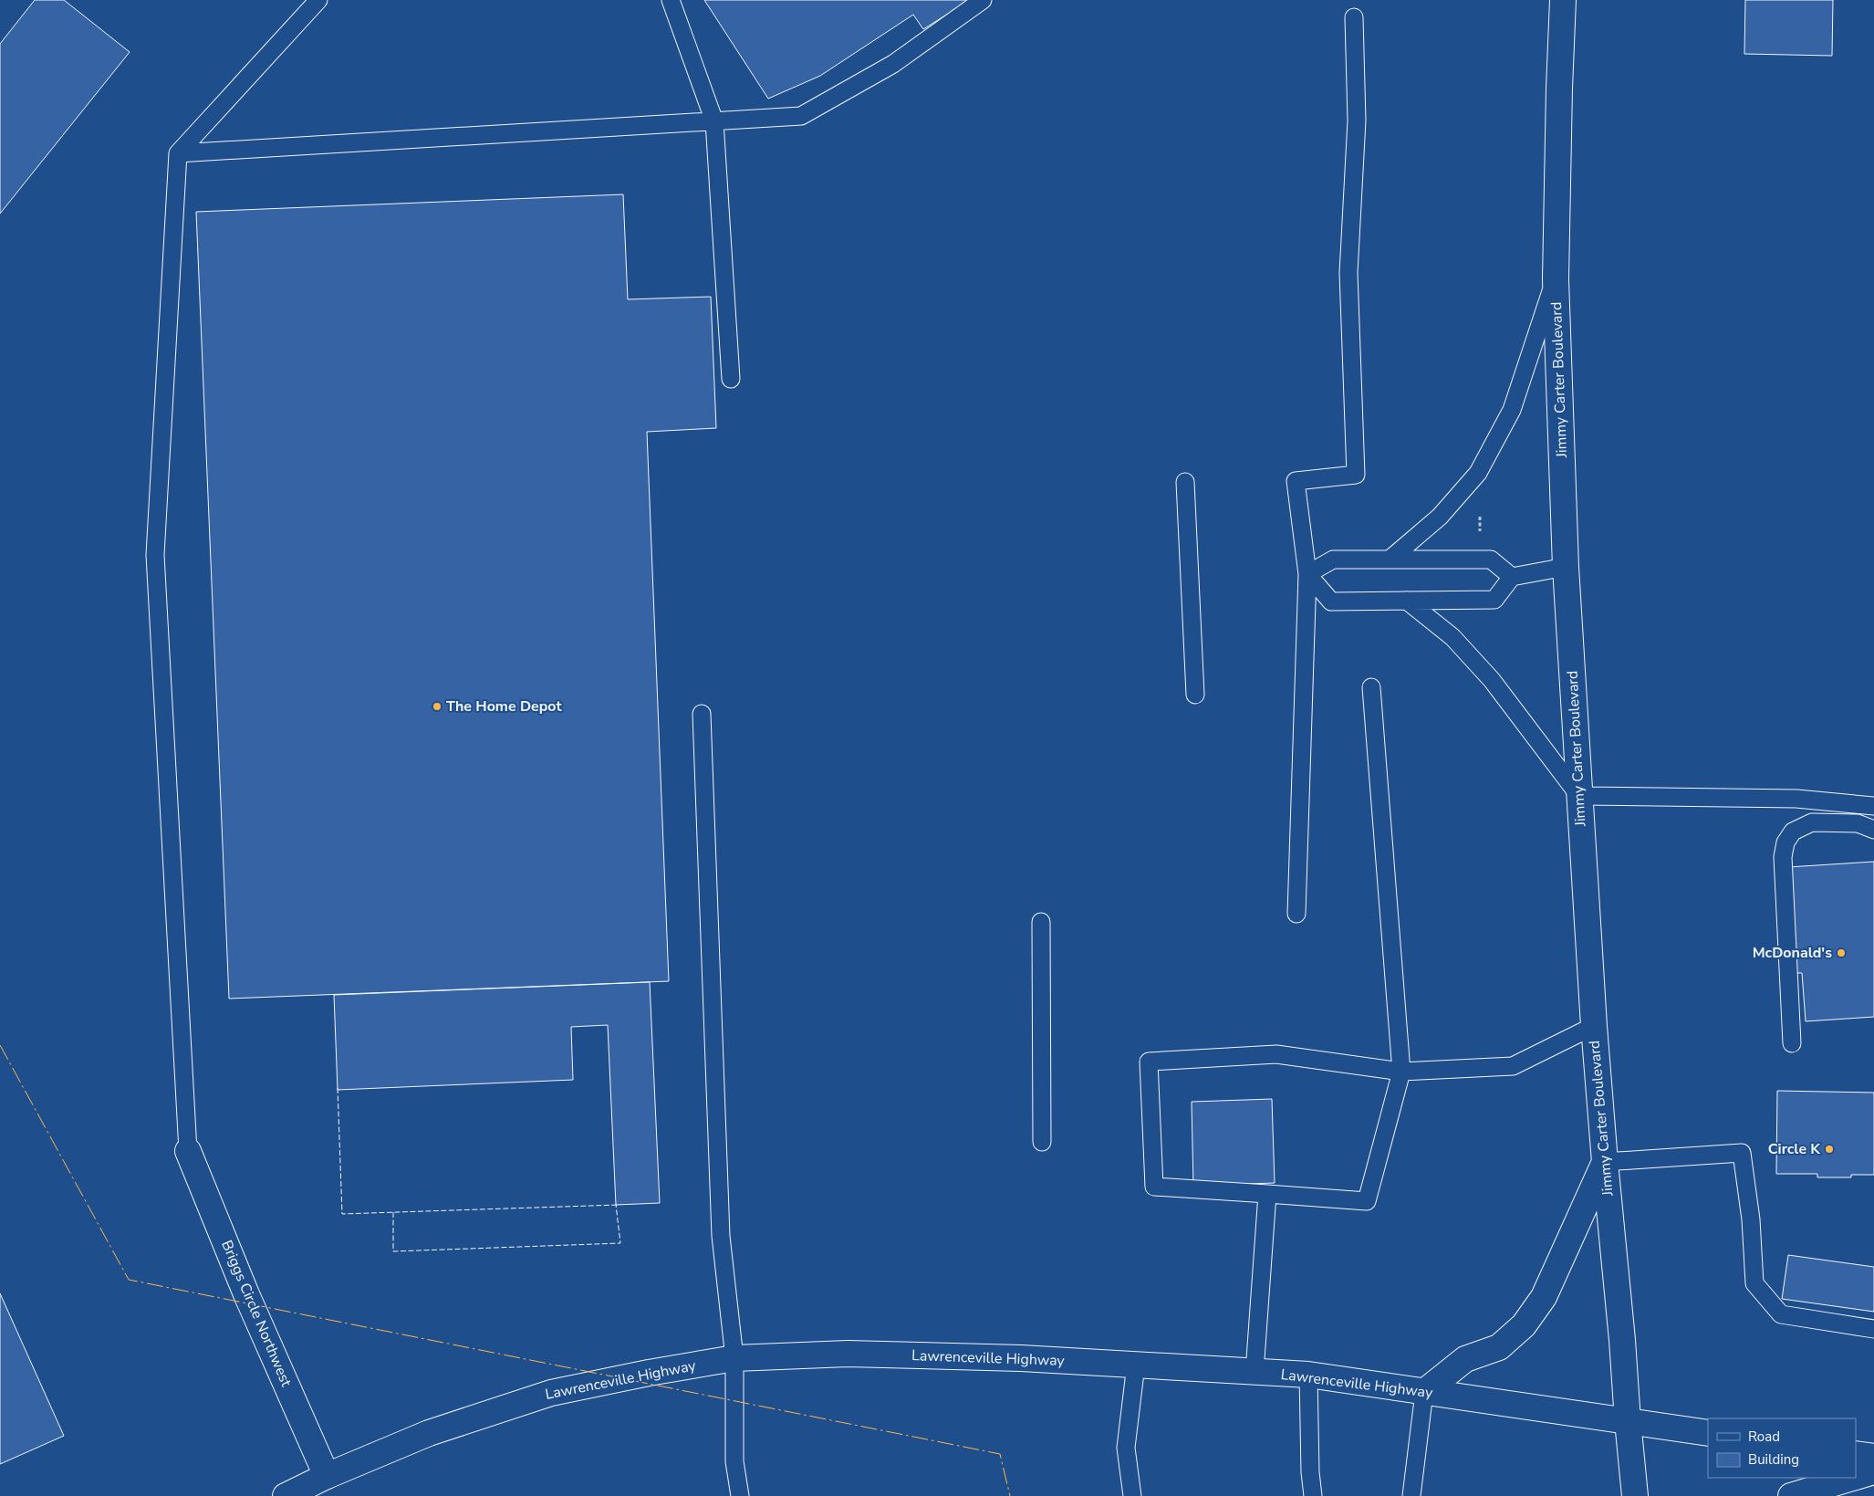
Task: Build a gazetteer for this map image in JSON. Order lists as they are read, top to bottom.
{
  "streets": {
    "main road": ["Jimmy Carter Boulevard", "Briggs Circle Northwest", "Lawrenceville Highway"]
  },
  "crossings": [
    ["Jimmy Carter Boulevard", "Lawrenceville Highway"],
    ["Briggs Circle Northwest", "Lawrenceville Highway"]
  ],
  "places": ["The Home Depot", "McDonald's", "Circle K"],
  "legend": ["Road", "Building"]
}
